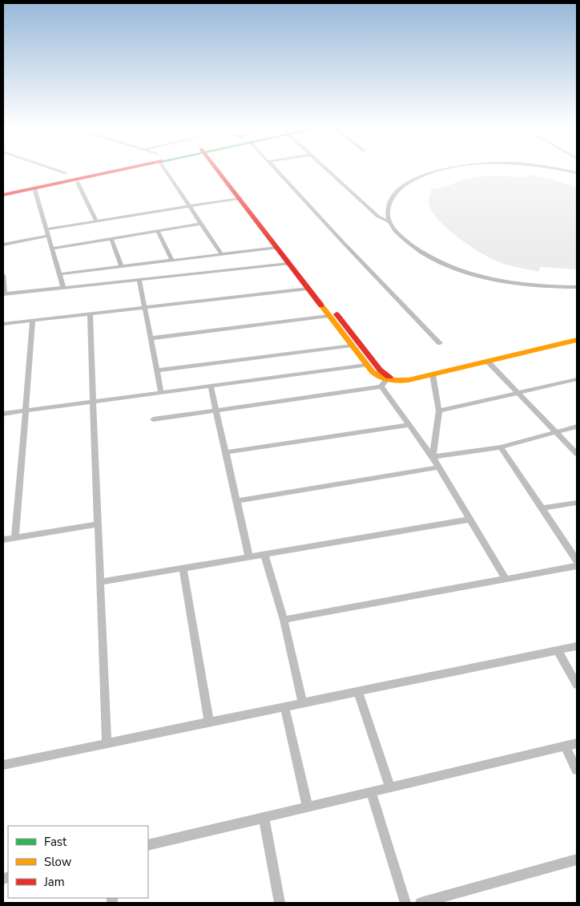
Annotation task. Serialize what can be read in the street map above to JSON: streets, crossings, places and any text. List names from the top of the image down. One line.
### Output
{"legend":["Fast","Slow","Jam"]}
